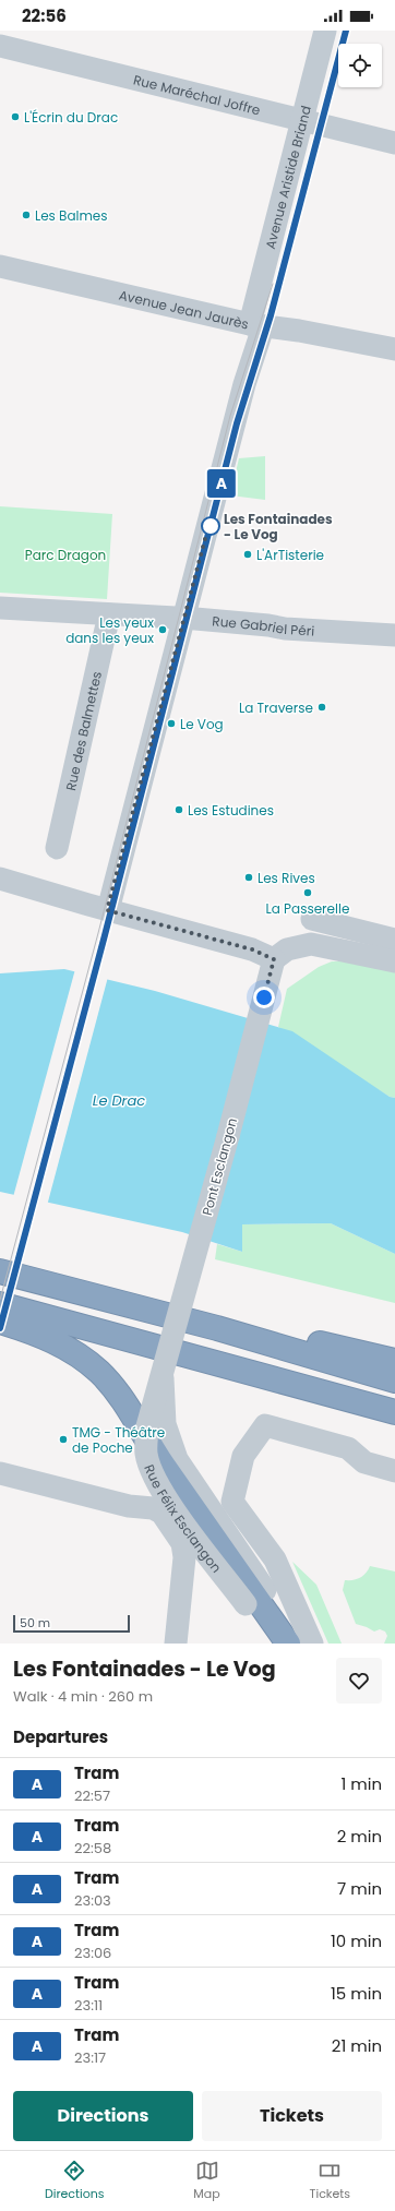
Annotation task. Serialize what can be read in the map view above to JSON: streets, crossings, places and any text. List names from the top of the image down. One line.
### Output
{"streets":{"street":["Rue Maréchal Joffre","Avenue Aristide Briand","Avenue Jean Jaurès","Rue Gabriel Péri","Rue des Balmettes","Pont Esclangon","Rue Félix Esclangon"]},"crossings":[["Rue Maréchal Joffre","Avenue Aristide Briand"],["Avenue Aristide Briand","Avenue Jean Jaurès"],["Avenue Aristide Briand","Rue Gabriel Péri"],["Rue Gabriel Péri","Rue des Balmettes"],["Pont Esclangon","Rue Félix Esclangon"]],"water":["Le Drac"],"parks":["Parc Dragon"],"places":["L'Écrin du Drac","Les Balmes","Les Fontainades - Le Vog","L'ArTisterie","Les yeux dans les yeux","La Traverse","Le Vog","Les Estudines","Les Rives","La Passerelle","TMG - Théâtre de Poche"],"lines":["tram line A"],"scale_bar":"50 m","page":{"status":"22:56","on_map":"A","scale":"50 m","heading":[["Les Fontainades - Le Vog","Walk · 4 min · 260 m"],"Departures"],"list":[{"mark":"A","name":"Tram","note":"22:57","value":"1 min"},{"mark":"A","name":"Tram","note":"22:58","value":"2 min"},{"mark":"A","name":"Tram","note":"23:03","value":"7 min"},{"mark":"A","name":"Tram","note":"23:06","value":"10 min"},{"mark":"A","name":"Tram","note":"23:11","value":"15 min"},{"mark":"A","name":"Tram","note":"23:17","value":"21 min"}],"buttons":["Directions","Tickets"],"tabs":["Directions","Map","Tickets"]}}
